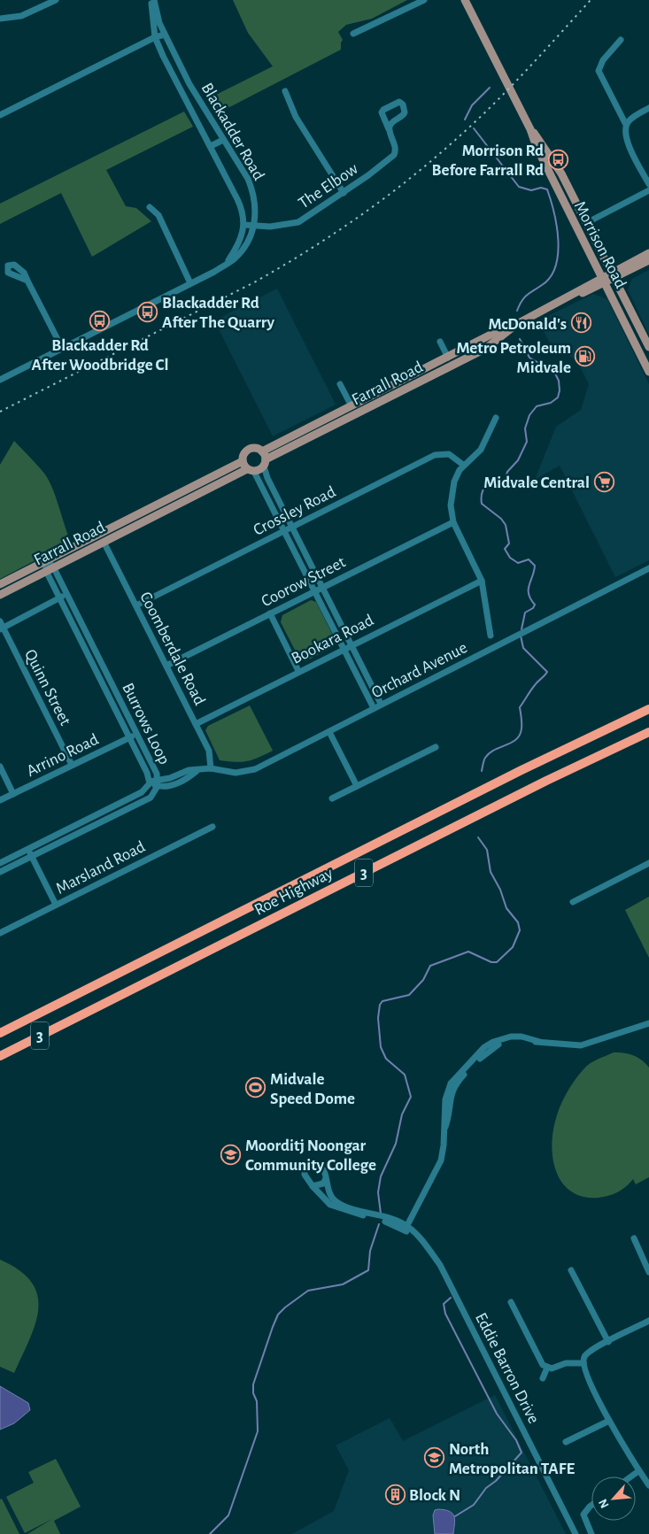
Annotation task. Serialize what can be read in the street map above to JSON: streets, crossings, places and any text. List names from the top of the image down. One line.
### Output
{"streets":{"highway":["3","Roe Highway"],"main road":["Morrison Road","Farrall Road"],"street":["Blackadder Road","The Elbow","Crossley Road","Coorow Street","Bookara Road","Coomberdale Road","Orchard Avenue","Quinn Street","Burrows Loop","Arrino Road","Marsland Road","Eddie Barron Drive"]},"crossings":[["Blackadder Road","The Elbow"],["Morrison Road","Farrall Road"],["Farrall Road","Coomberdale Road"],["Farrall Road","Burrows Loop"],["Crossley Road","Coomberdale Road"],["Coorow Street","Coomberdale Road"],["Bookara Road","Coomberdale Road"],["Coomberdale Road","Orchard Avenue"],["Orchard Avenue","Burrows Loop"],["Quinn Street","Arrino Road"],["Burrows Loop","Arrino Road"]],"places":{"bus stop":["Morrison Rd Before Farrall Rd","Blackadder Rd After The Quarry","Blackadder Rd After Woodbridge Cl"],"restaurant":["McDonald's"],"fuel station":["Metro Petroleum Midvale"],"supermarket":["Midvale Central"],"sports":["Midvale Speed Dome"],"school or university":["Moorditj Noongar Community College","North Metropolitan TAFE"],"building":["Block N"]},"north":"bottom left"}
